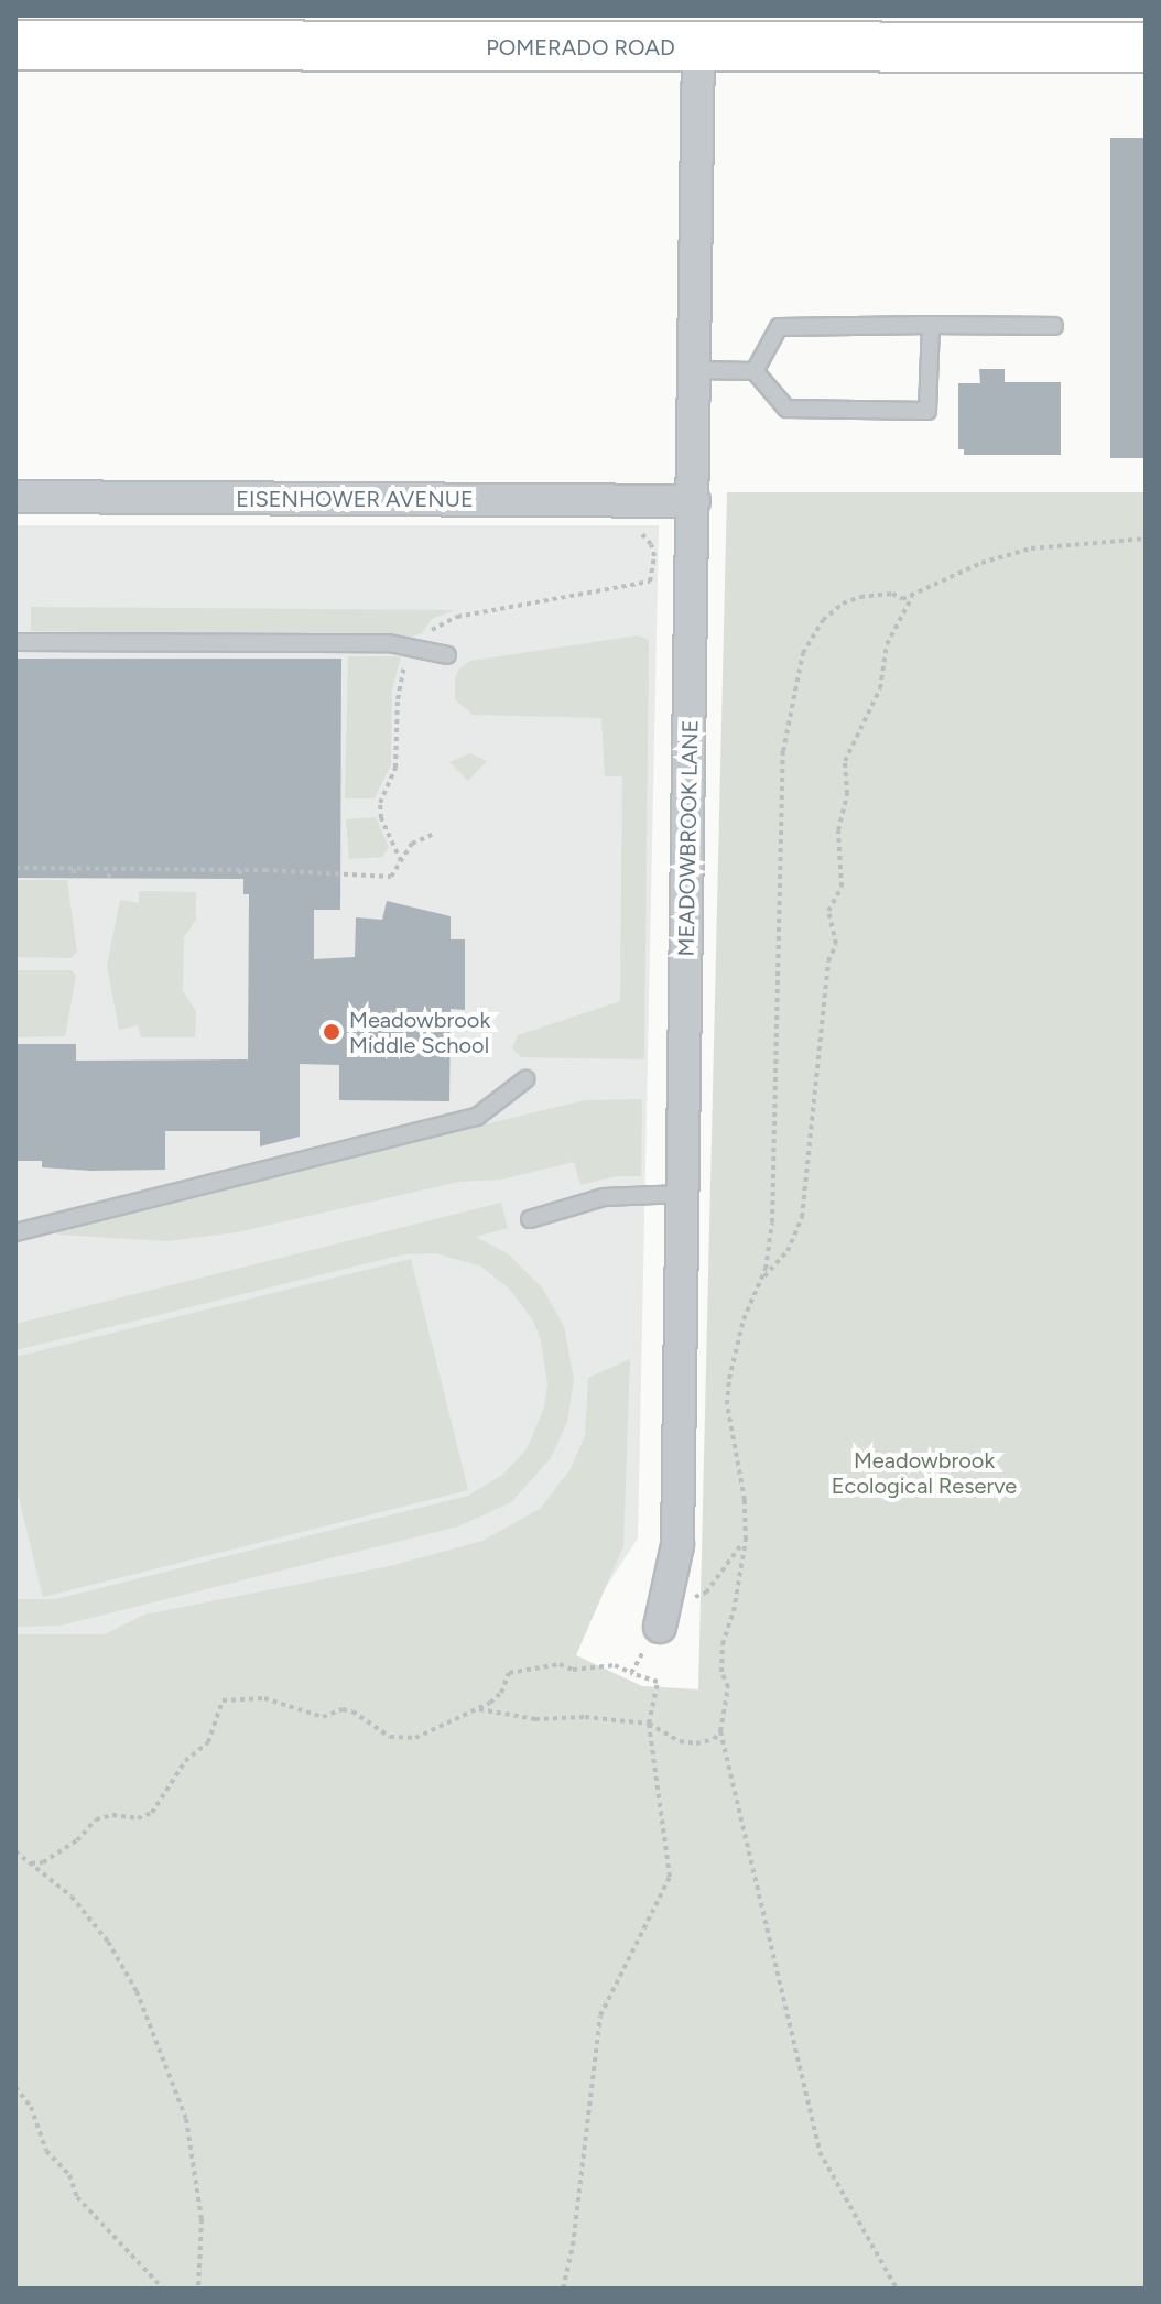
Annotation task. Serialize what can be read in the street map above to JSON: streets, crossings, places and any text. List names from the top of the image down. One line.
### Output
{"streets":{"main road":["POMERADO ROAD"],"street":["EISENHOWER AVENUE","MEADOWBROOK LANE"]},"crossings":[["POMERADO ROAD","MEADOWBROOK LANE"],["EISENHOWER AVENUE","MEADOWBROOK LANE"]],"parks":["Meadowbrook Ecological Reserve"],"places":["Meadowbrook Middle School"]}
